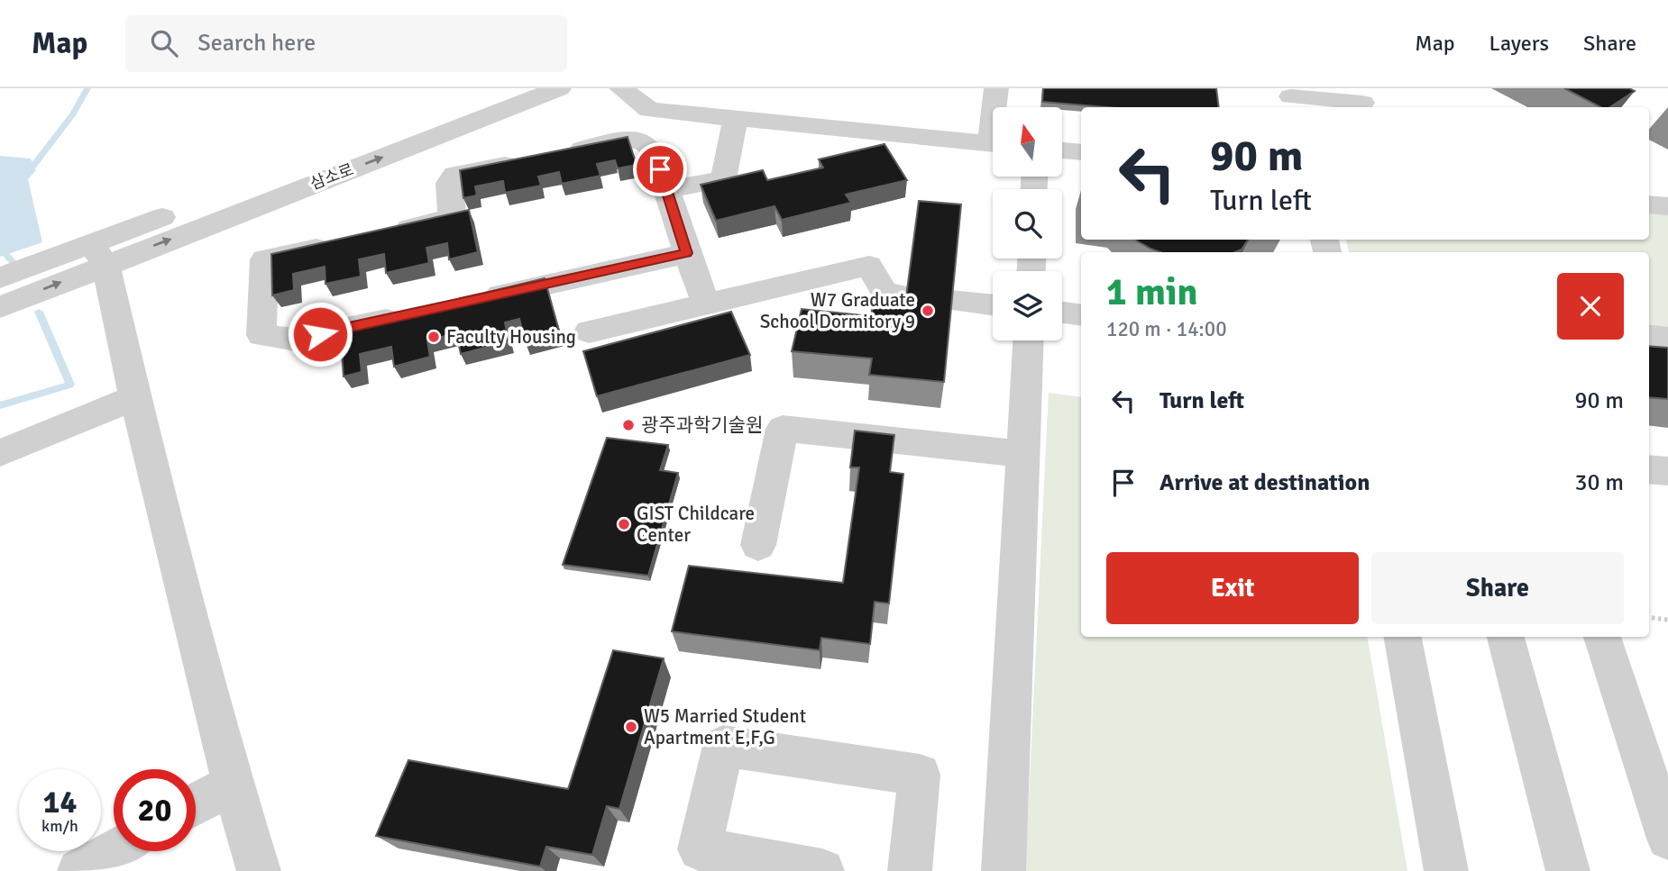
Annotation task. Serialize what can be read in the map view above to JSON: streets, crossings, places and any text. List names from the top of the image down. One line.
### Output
{"streets":{"street":["삼소로"]},"places":["W7 Graduate School Dormitory 9","Faculty Housing","광주과학기술원","GIST Childcare Center","W5 Married Student Apartment E,F,G"],"north":"top","page":{"header":"Map","search":"Search here","nav":["Map","Layers","Share"],"turn":["90 m","Turn left"],"heading":["1 min","120 m · 14:00"],"list":[{"name":"Turn left","value":"90 m"},{"name":"Arrive at destination","value":"30 m"}],"buttons":["Exit","Share"],"speed":"14 km/h","limit":"20"}}
